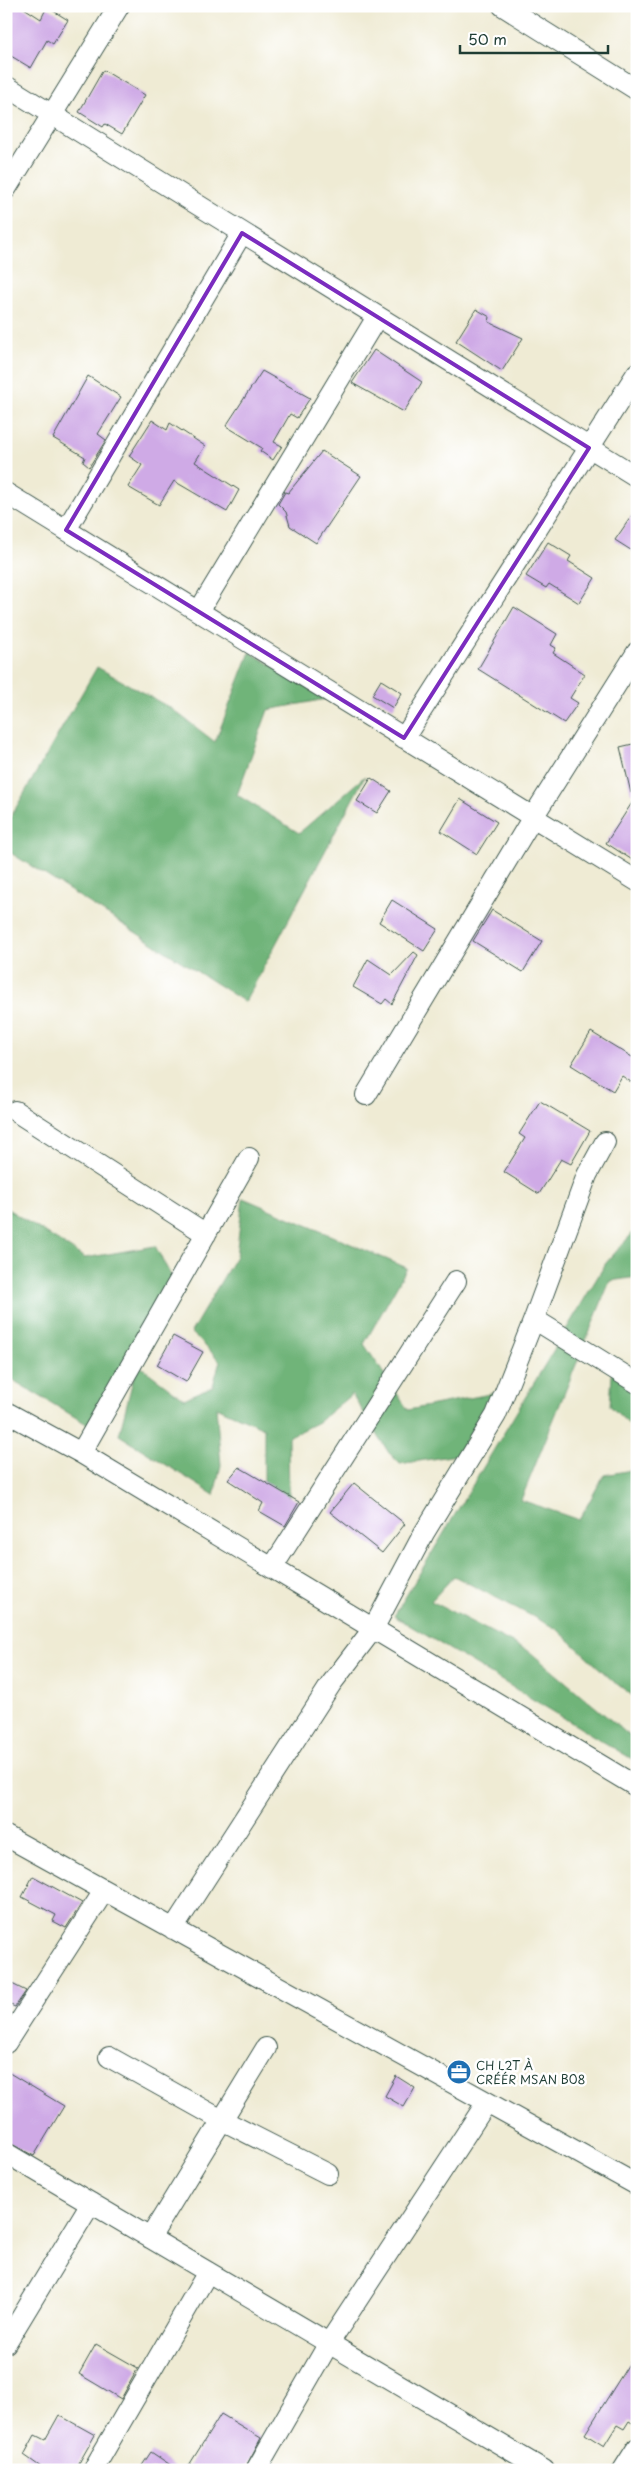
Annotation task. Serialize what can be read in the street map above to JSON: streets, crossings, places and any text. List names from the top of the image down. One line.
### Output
{"places":{"office":["CH L2T À CRÉÉR MSAN B08"]},"scale_bar":"50 m"}
